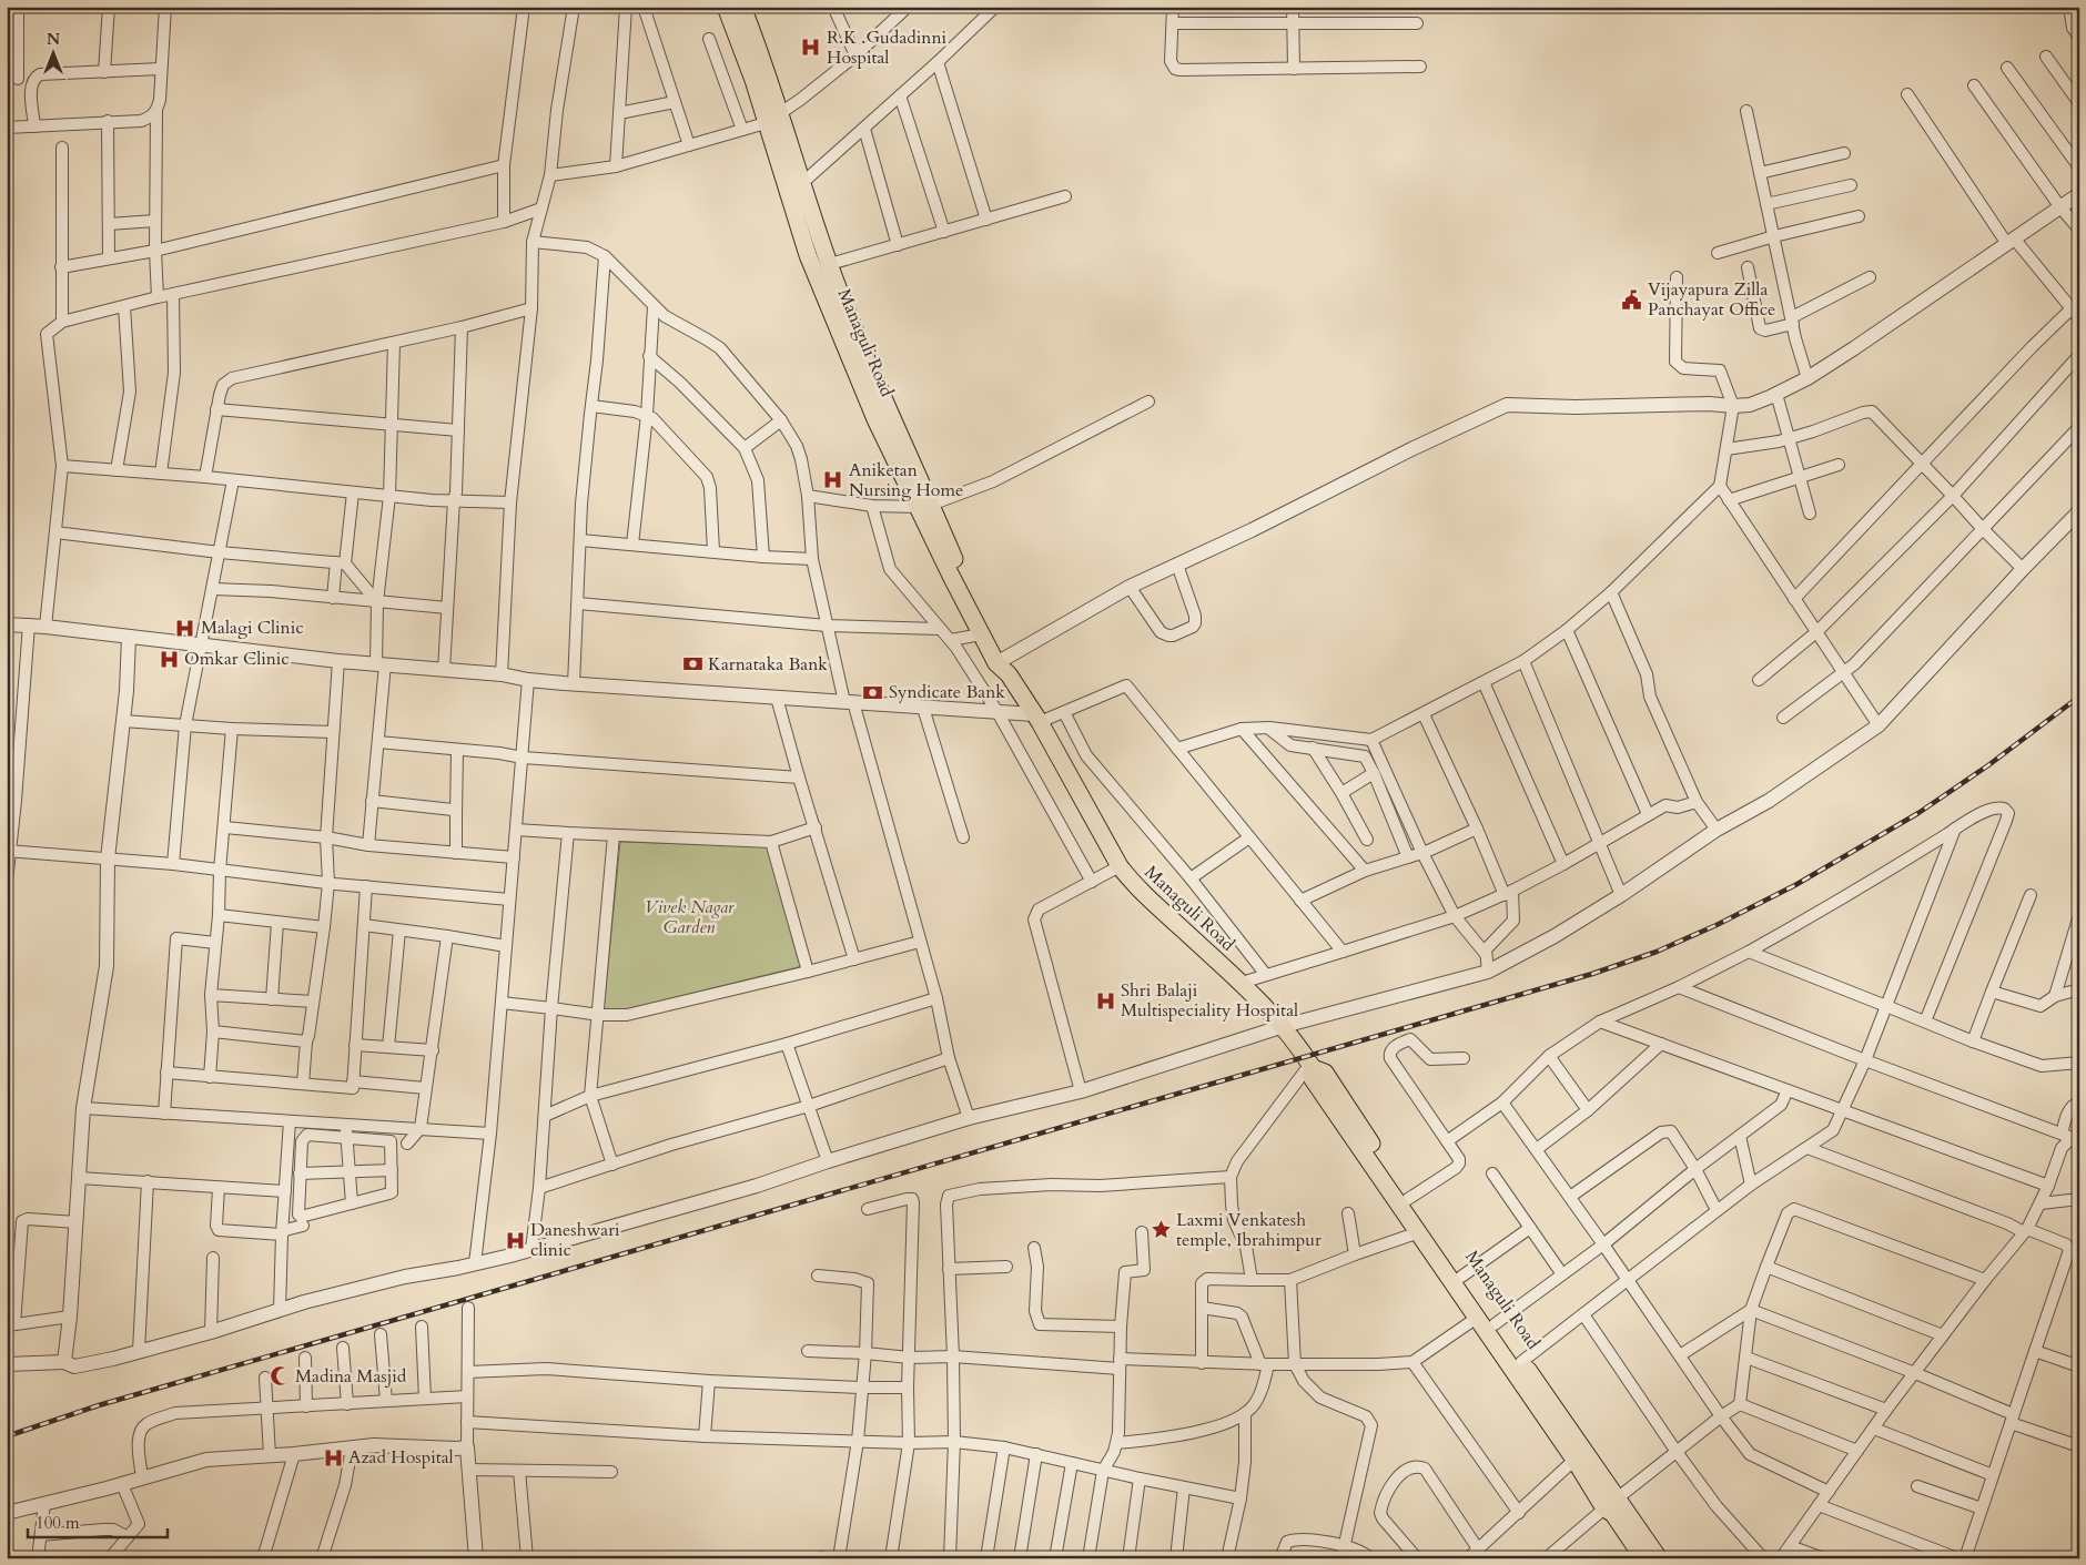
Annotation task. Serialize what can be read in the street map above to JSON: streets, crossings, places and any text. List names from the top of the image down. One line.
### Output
{"streets":{"main road":["Managuli Road"]},"parks":["Vivek Nagar Garden"],"places":{"hospital":["R.K .Gudadinni Hospital","Aniketan Nursing Home","Malagi Clinic","Omkar Clinic","Shri Balaji Multispeciality Hospital","Daneshwari clinic","Azad Hospital"],"public building":["Vijayapura Zilla Panchayat Office"],"bank":["Karnataka Bank","Syndicate Bank"],"place":["Laxmi Venkatesh temple, Ibrahimpur"],"mosque":["Madina Masjid"]},"scale_bar":"100 m","north":"top"}
